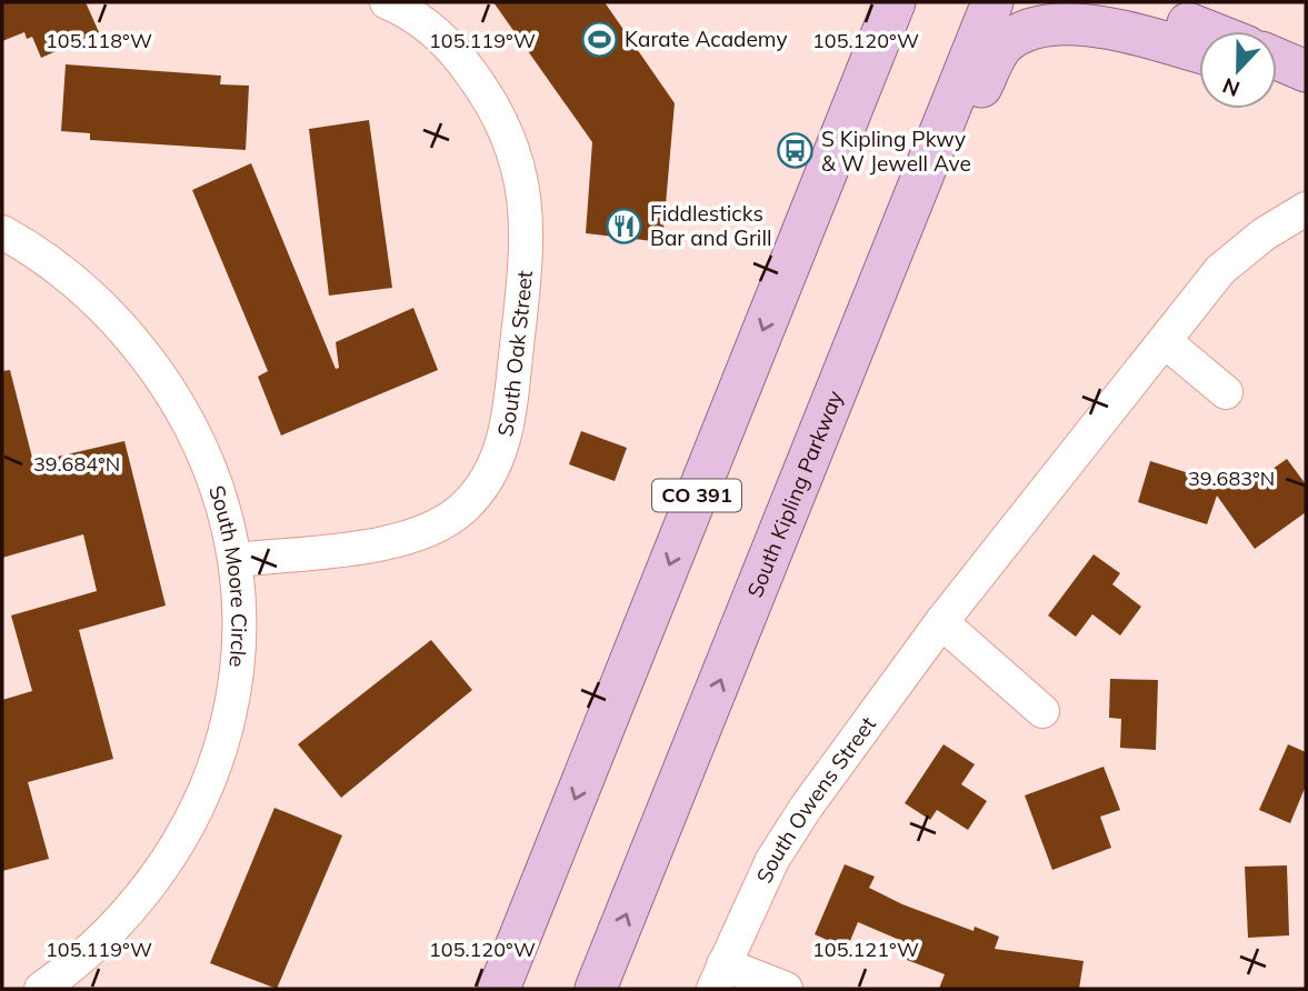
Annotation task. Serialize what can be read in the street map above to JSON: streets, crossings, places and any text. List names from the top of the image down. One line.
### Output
{"streets":{"main road":["CO 391","South Kipling Parkway"],"street":["South Oak Street","South Moore Circle","South Owens Street"]},"crossings":[["South Oak Street","South Moore Circle"]],"places":{"sports":["Karate Academy"],"bus stop":["S Kipling Pkwy & W Jewell Ave"],"restaurant":["Fiddlesticks Bar and Grill"]},"north":"bottom","coordinates":["105.119°W","105.120°W","105.118°W","39.684°N","39.683°N","105.121°W"]}
